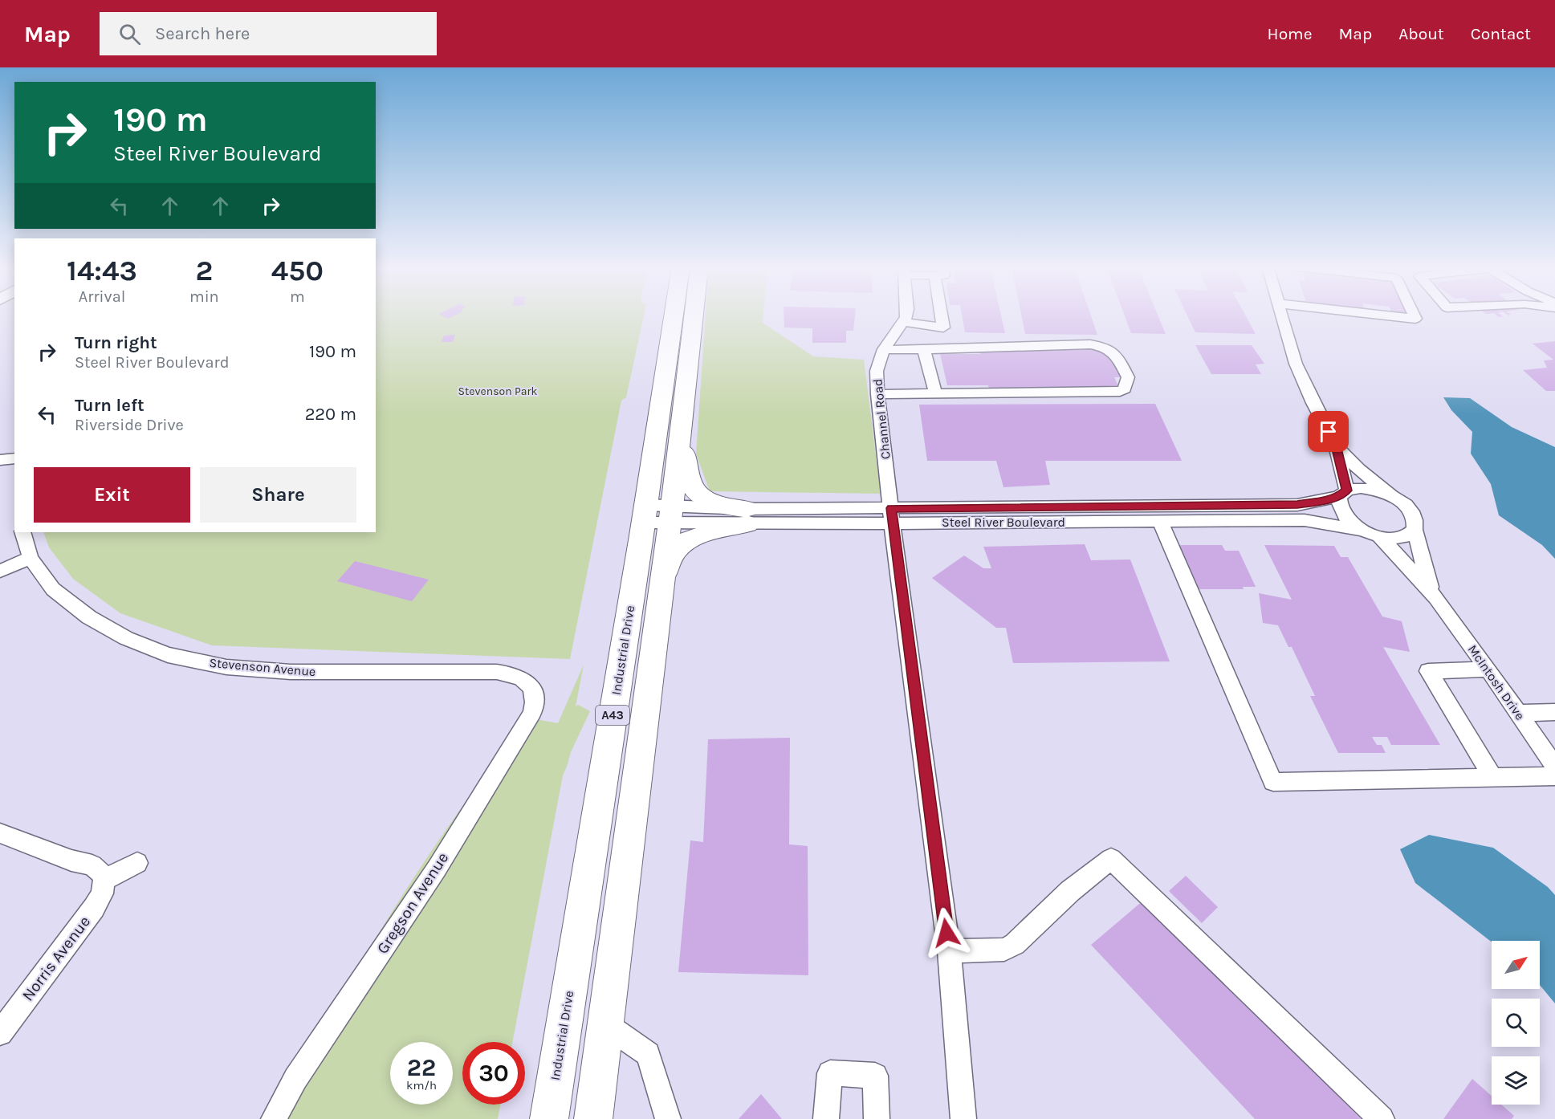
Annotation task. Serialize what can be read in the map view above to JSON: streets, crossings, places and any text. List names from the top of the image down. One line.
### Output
{"streets":{"highway":["Industrial Drive","A43"],"street":["Channel Road","Steel River Boulevard","Stevenson Avenue","McIntosh Drive","Gregson Avenue","Norris Avenue"]},"crossings":[["Channel Road","Steel River Boulevard"],["Steel River Boulevard","Industrial Drive"],["Steel River Boulevard","McIntosh Drive"],["Stevenson Avenue","Gregson Avenue"]],"parks":["Stevenson Park"],"north":"top right","page":{"header":"Map","search":"Search here","nav":["Home","Map","About","Contact"],"turn":["190 m","Steel River Boulevard"],"eta":["14:43","Arrival","2","min","450","m"],"list":[{"name":"Turn right","note":"Steel River Boulevard","value":"190 m"},{"name":"Turn left","note":"Riverside Drive","value":"220 m"}],"buttons":["Exit","Share"],"speed":"22 km/h","limit":"30"}}
